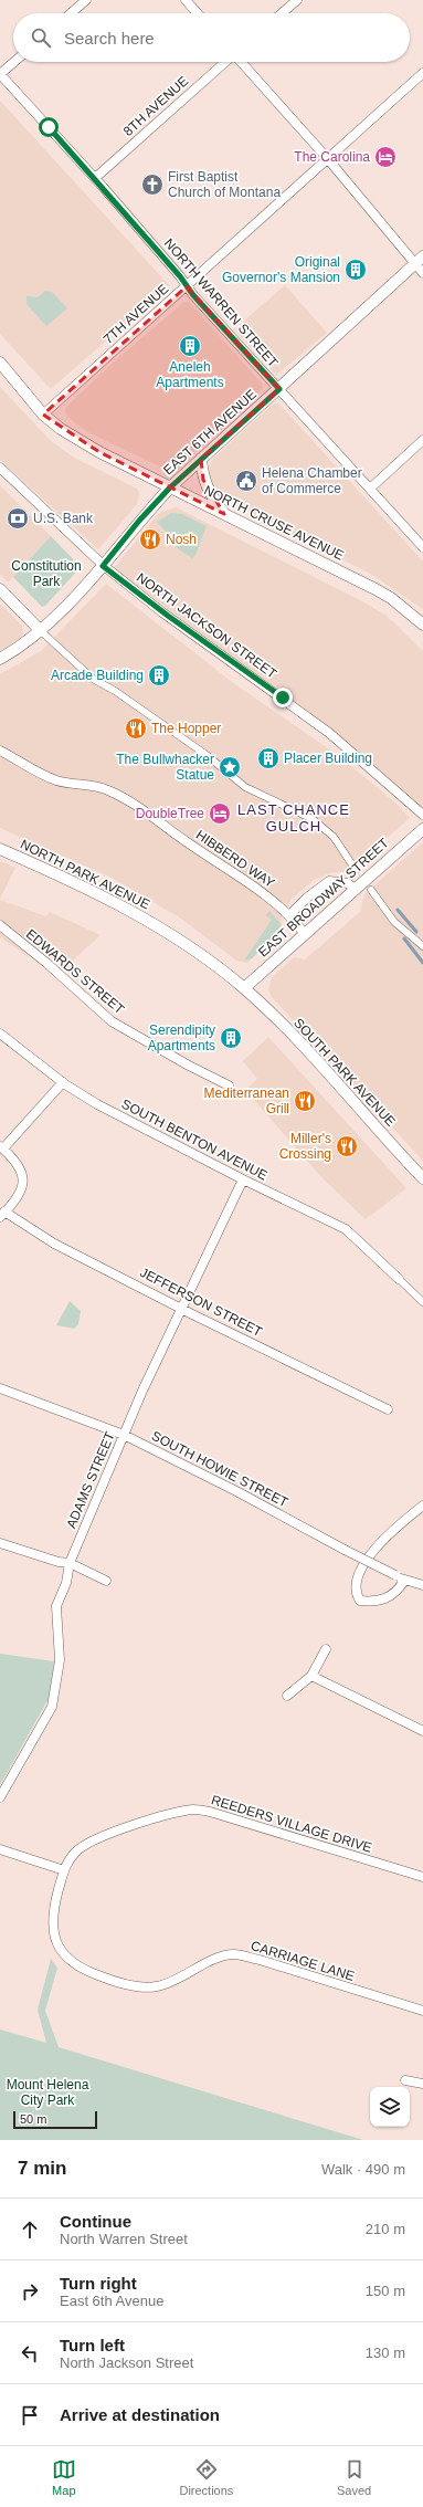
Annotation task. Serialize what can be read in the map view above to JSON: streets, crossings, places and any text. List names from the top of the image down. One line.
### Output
{"streets":{"street":["8TH AVENUE","NORTH WARREN STREET","7TH AVENUE","EAST 6TH AVENUE","NORTH CRUSE AVENUE","NORTH JACKSON STREET","HIBBERD WAY","NORTH PARK AVENUE","EAST BROADWAY STREET","EDWARDS STREET","SOUTH PARK AVENUE","SOUTH BENTON AVENUE","JEFFERSON STREET","SOUTH HOWIE STREET","ADAMS STREET","REEDERS VILLAGE DRIVE","CARRIAGE LANE"]},"crossings":[["8TH AVENUE","NORTH WARREN STREET"],["NORTH WARREN STREET","7TH AVENUE"],["NORTH WARREN STREET","EAST 6TH AVENUE"],["7TH AVENUE","NORTH CRUSE AVENUE"],["EAST 6TH AVENUE","NORTH CRUSE AVENUE"],["EAST 6TH AVENUE","NORTH JACKSON STREET"],["HIBBERD WAY","EAST BROADWAY STREET"],["NORTH PARK AVENUE","EAST BROADWAY STREET"],["NORTH PARK AVENUE","SOUTH PARK AVENUE"],["EAST BROADWAY STREET","SOUTH PARK AVENUE"],["SOUTH BENTON AVENUE","ADAMS STREET"],["JEFFERSON STREET","ADAMS STREET"],["SOUTH HOWIE STREET","ADAMS STREET"],["REEDERS VILLAGE DRIVE","CARRIAGE LANE"]],"districts":["LAST CHANCE GULCH"],"parks":["Constitution Park","Mount Helena City Park"],"places":{"hotel":["The Carolina","DoubleTree"],"church":["First Baptist Church of Montana"],"building":["Original Governor's Mansion","Aneleh Apartments","Arcade Building","Placer Building","Serendipity Apartments"],"public building":["Helena Chamber of Commerce"],"bank":["U.S. Bank"],"restaurant":["Nosh","The Hopper","Mediterranean Grill","Miller's Crossing"],"place":["The Bullwhacker Statue"]},"scale_bar":"50 m","page":{"search":"Search here","scale":"50 m","heading":["7 min","Walk · 490 m"],"list":[["Continue","North Warren Street","210 m"],["Turn right","East 6th Avenue","150 m"],["Turn left","North Jackson Street","130 m"],"Arrive at destination"],"nav":["Map","Directions","Saved"]}}
